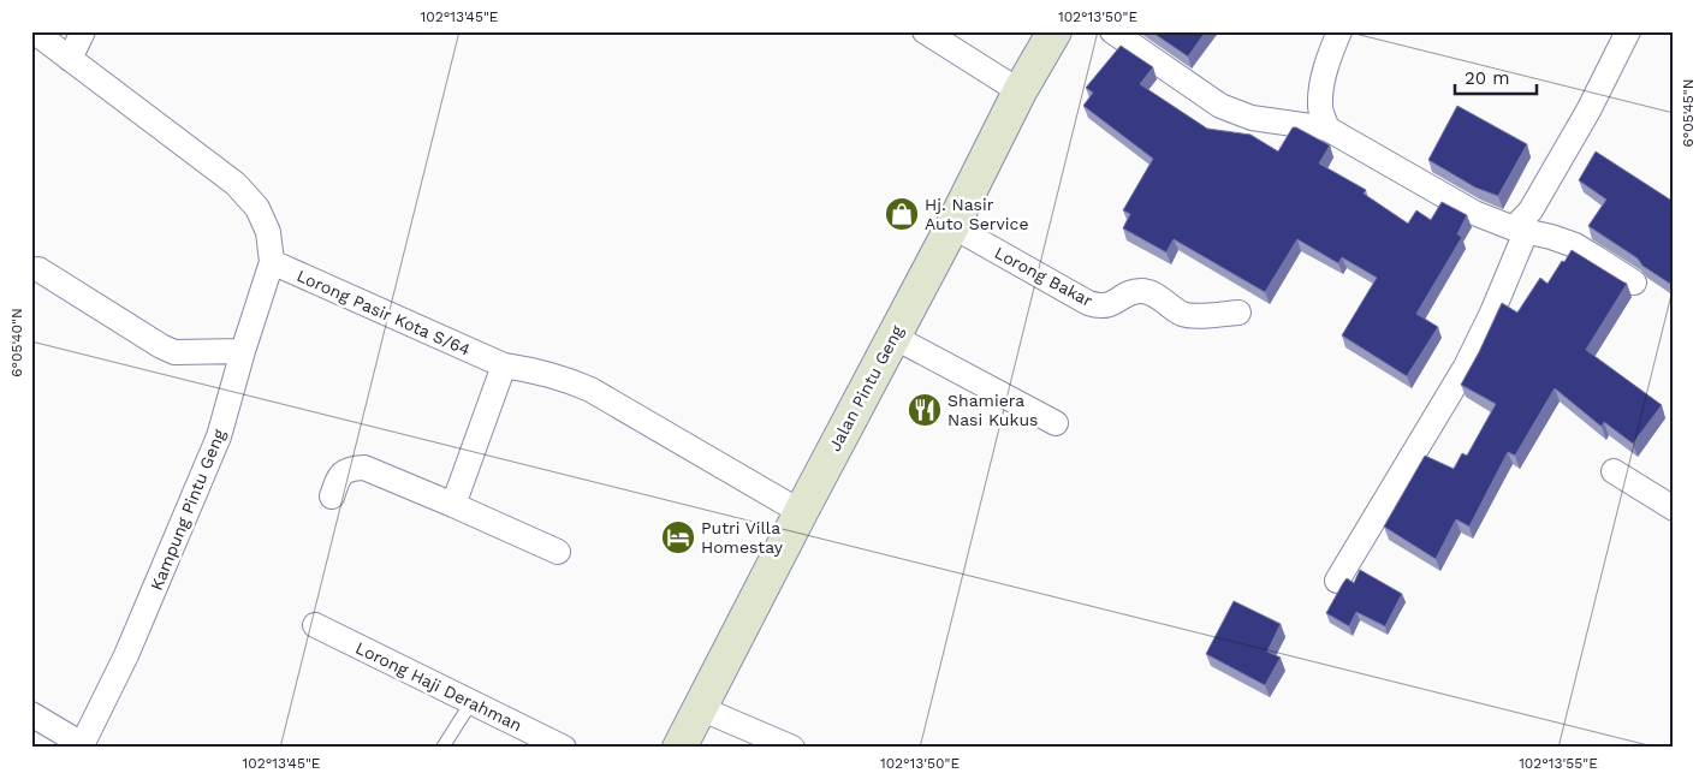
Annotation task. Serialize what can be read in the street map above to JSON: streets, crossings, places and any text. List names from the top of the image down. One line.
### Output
{"streets":{"main road":["Jalan Pintu Geng"],"street":["Lorong Bakar","Lorong Pasir Kota S/64","Kampung Pintu Geng","Lorong Haji Derahman"]},"crossings":[["Lorong Bakar","Jalan Pintu Geng"],["Lorong Pasir Kota S/64","Jalan Pintu Geng"],["Lorong Pasir Kota S/64","Kampung Pintu Geng"]],"places":{"shop":["Hj. Nasir Auto Service"],"restaurant":["Shamiera Nasi Kukus"],"hotel":["Putri Villa Homestay"]},"scale_bar":"20 m","coordinates":["102°13'45\"E","102°13'50\"E","6°05'45\"N","6°05'40\"N","102°13'55\"E"]}
